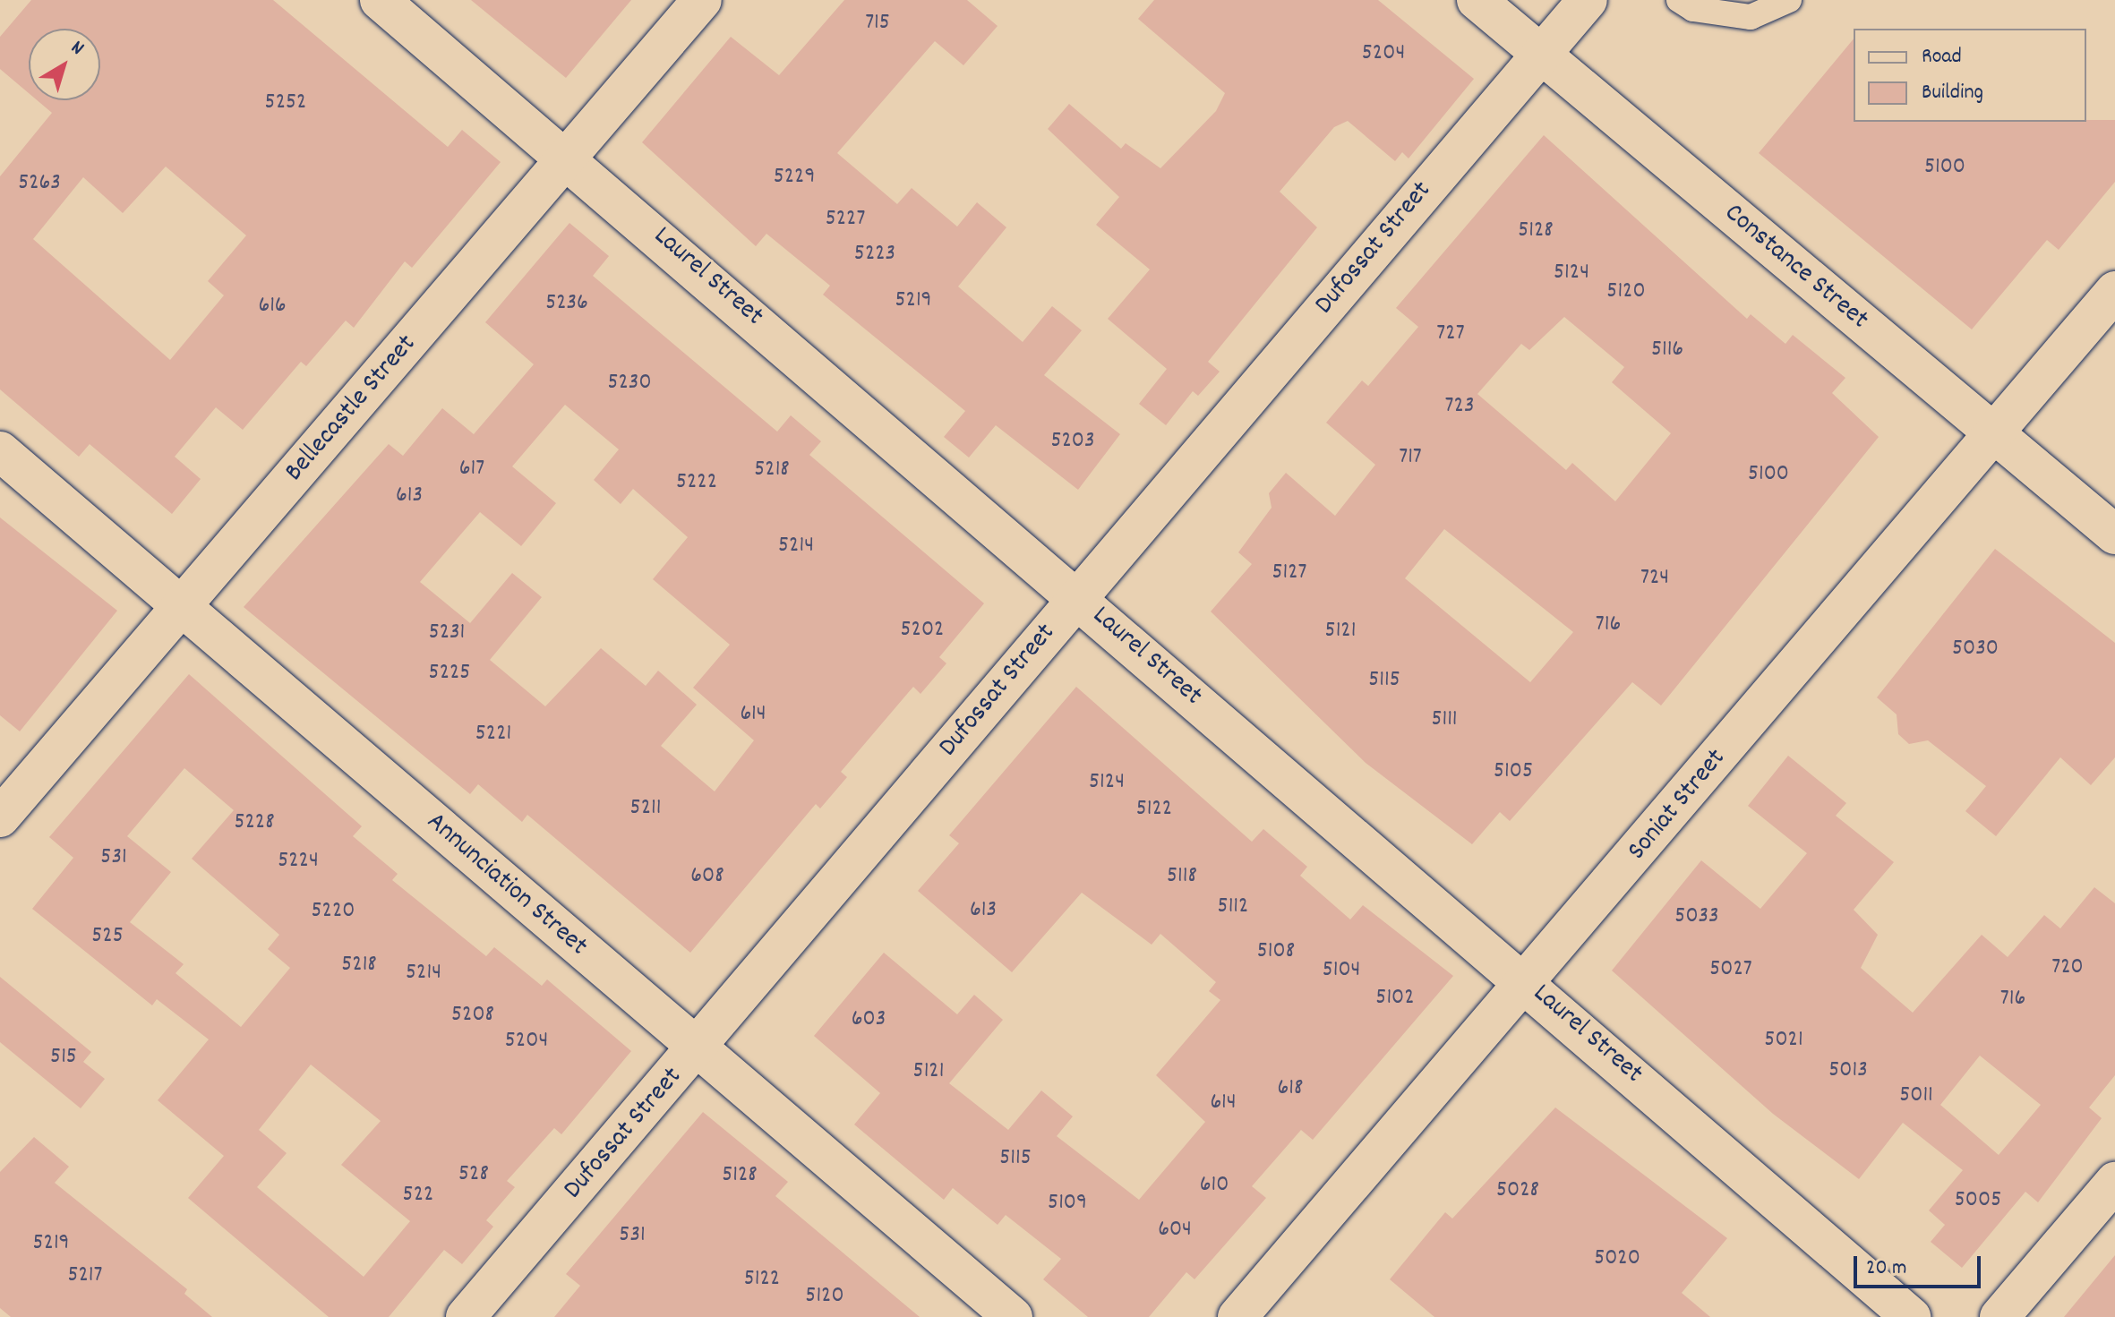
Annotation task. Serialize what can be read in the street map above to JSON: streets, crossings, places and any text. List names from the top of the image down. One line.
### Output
{"streets":{"street":["Dufossat Street","Constance Street","Laurel Street","Bellecastle Street","Soniat Street","Annunciation Street"]},"crossings":[["Dufossat Street","Constance Street"],["Dufossat Street","Laurel Street"],["Dufossat Street","Annunciation Street"],["Constance Street","Soniat Street"],["Laurel Street","Bellecastle Street"],["Laurel Street","Soniat Street"],["Bellecastle Street","Annunciation Street"]],"house_numbers":["715","5204","5252","5100","5229","5263","5227","5128","5223","5124","5120","5219","5236","616","727","5116","5230","723","5203","717","617","5218","5100","5222","613","5214","5127","724","716","5202","5121","5231","5030","5225","5115","614","5111","5221","5105","5124","5211","5122","5228","531","5224","608","5118","5112","613","5220","5033","525","5108","5218","720","5027","5104","5214","5102","716","5208","603","5021","5204","515","5013","5121","618","5011","614","5115","528","5128","610","5028","522","5005","5109","604","531","5219","5020","5217","5122","5120"],"legend":["Road","Building"],"scale_bar":"20 m","north":"top right"}
